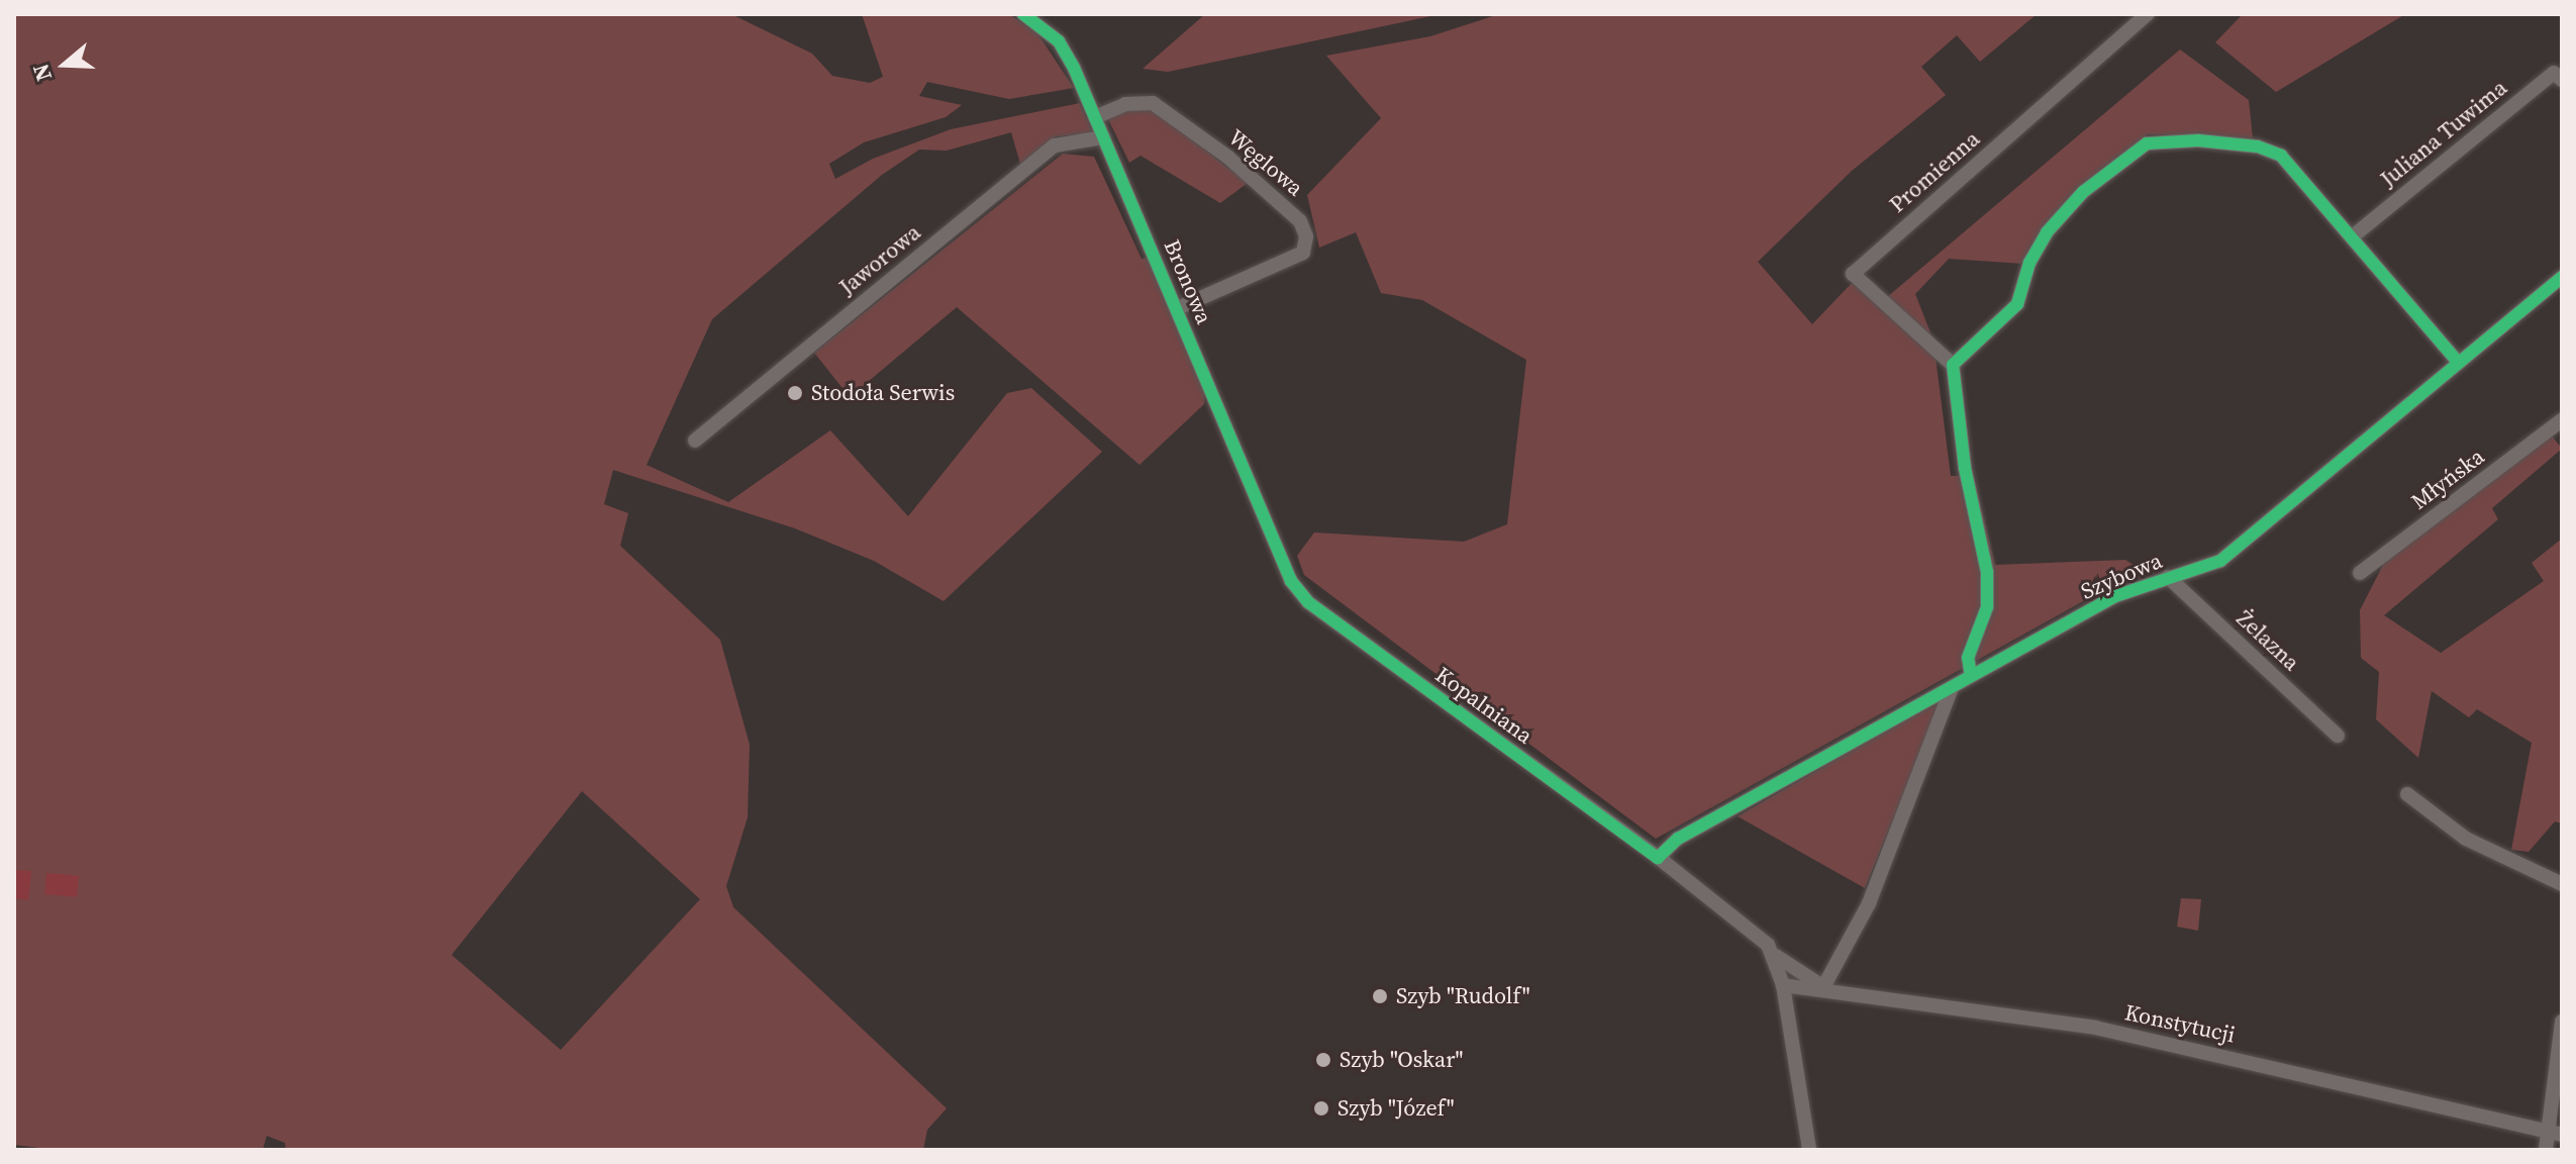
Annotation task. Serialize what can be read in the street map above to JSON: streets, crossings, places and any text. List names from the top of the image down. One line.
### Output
{"streets":{"street":["Juliana Tuwima","Węglowa","Promienna","Jaworowa","Bronowa","Młyńska","Szybowa","Żelazna","Kopalniana","Konstytucji"]},"crossings":[["Węglowa","Bronowa"],["Jaworowa","Bronowa"],["Bronowa","Kopalniana"],["Szybowa","Żelazna"],["Szybowa","Kopalniana"],["Kopalniana","Konstytucji"]],"places":["Stodoła Serwis","Szyb \"Rudolf\"","Szyb \"Oskar\"","Szyb \"Józef\""],"north":"left"}
